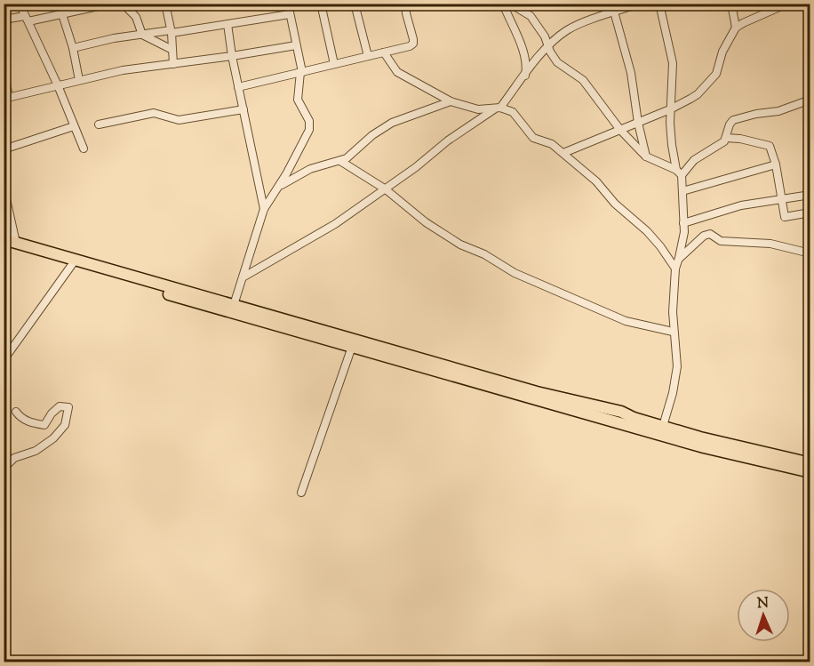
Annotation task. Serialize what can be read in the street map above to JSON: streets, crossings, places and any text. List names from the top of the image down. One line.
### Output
{"north":"top"}
